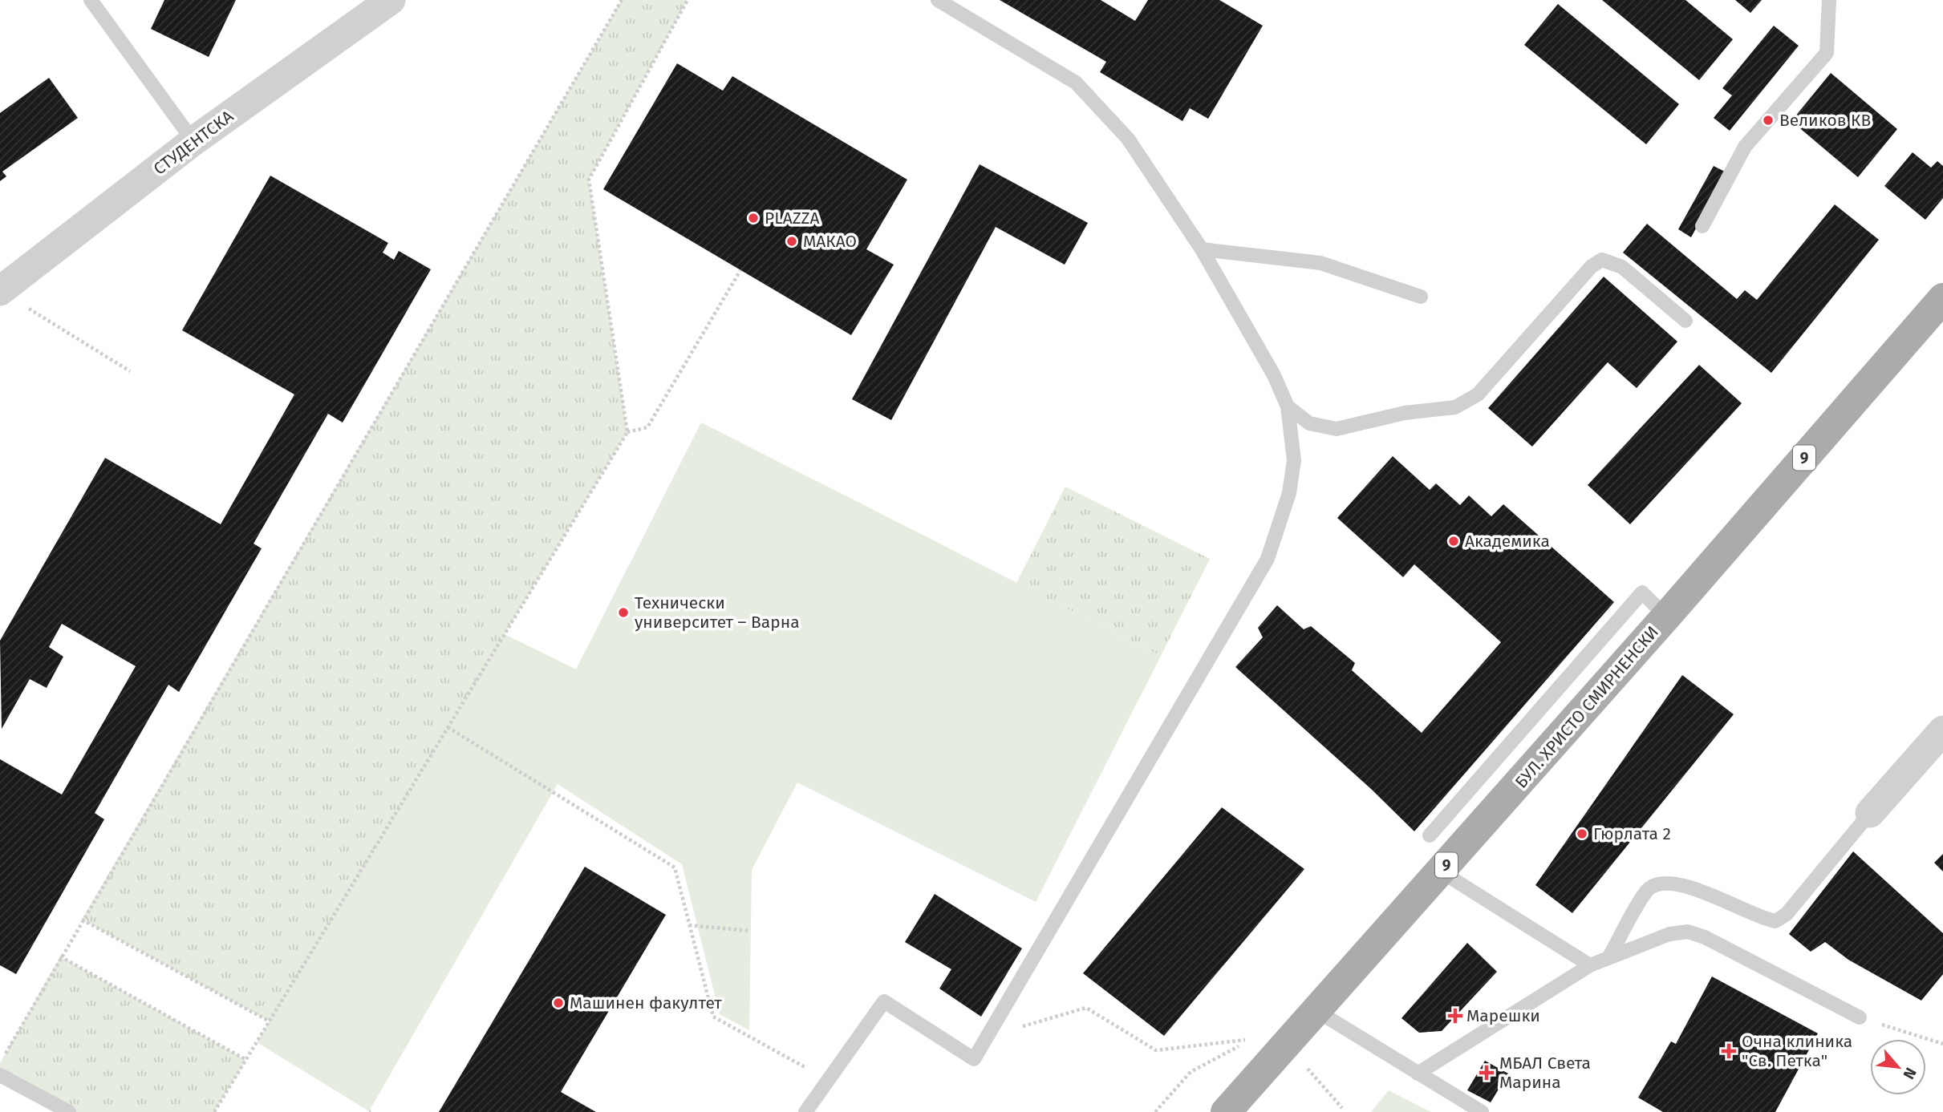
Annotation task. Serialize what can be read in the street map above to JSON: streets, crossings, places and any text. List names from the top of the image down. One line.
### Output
{"streets":{"main road":["9","БУЛ. ХРИСТО СМИРНЕНСКИ"],"street":["СТУДЕНТСКА"]},"places":{"other":["Великов КВ","PLAZZA","МАКАО","Академика","Технически университет – Варна","Гюрлата 2","Машинен факултет"],"health":["Марешки","Очна клиника \"Св. Петка\"","МБАЛ Света Марина"]},"north":"bottom right"}
